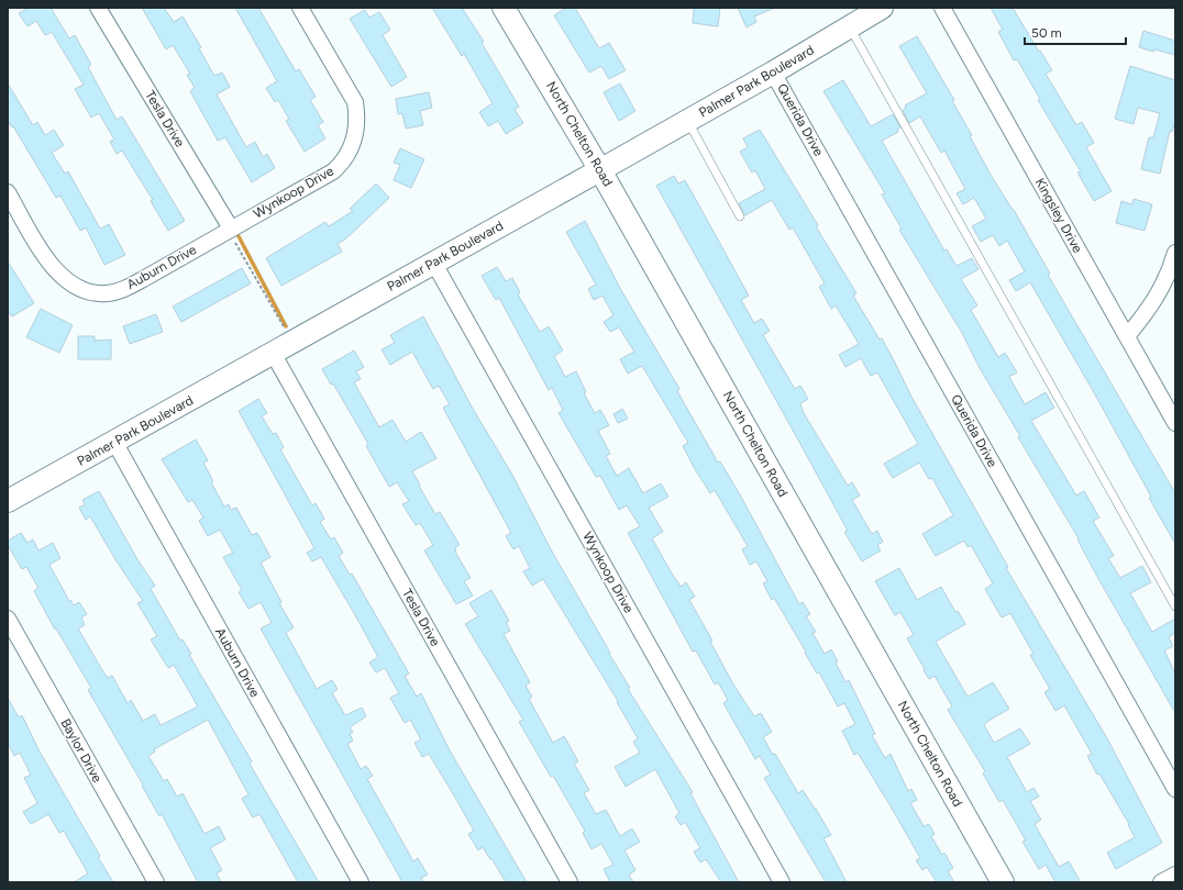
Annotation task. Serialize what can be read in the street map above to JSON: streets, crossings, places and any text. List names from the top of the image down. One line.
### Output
{"streets":{"main road":["Palmer Park Boulevard","North Chelton Road"],"street":["Tesla Drive","Querida Drive","Wynkoop Drive","Kingsley Drive","Auburn Drive","Baylor Drive"]},"crossings":[["Palmer Park Boulevard","Tesla Drive"],["Palmer Park Boulevard","Querida Drive"],["Palmer Park Boulevard","North Chelton Road"],["Palmer Park Boulevard","Wynkoop Drive"],["Palmer Park Boulevard","Auburn Drive"],["Tesla Drive","Wynkoop Drive"],["Tesla Drive","Auburn Drive"],["Wynkoop Drive","Auburn Drive"]],"scale_bar":"50 m"}
